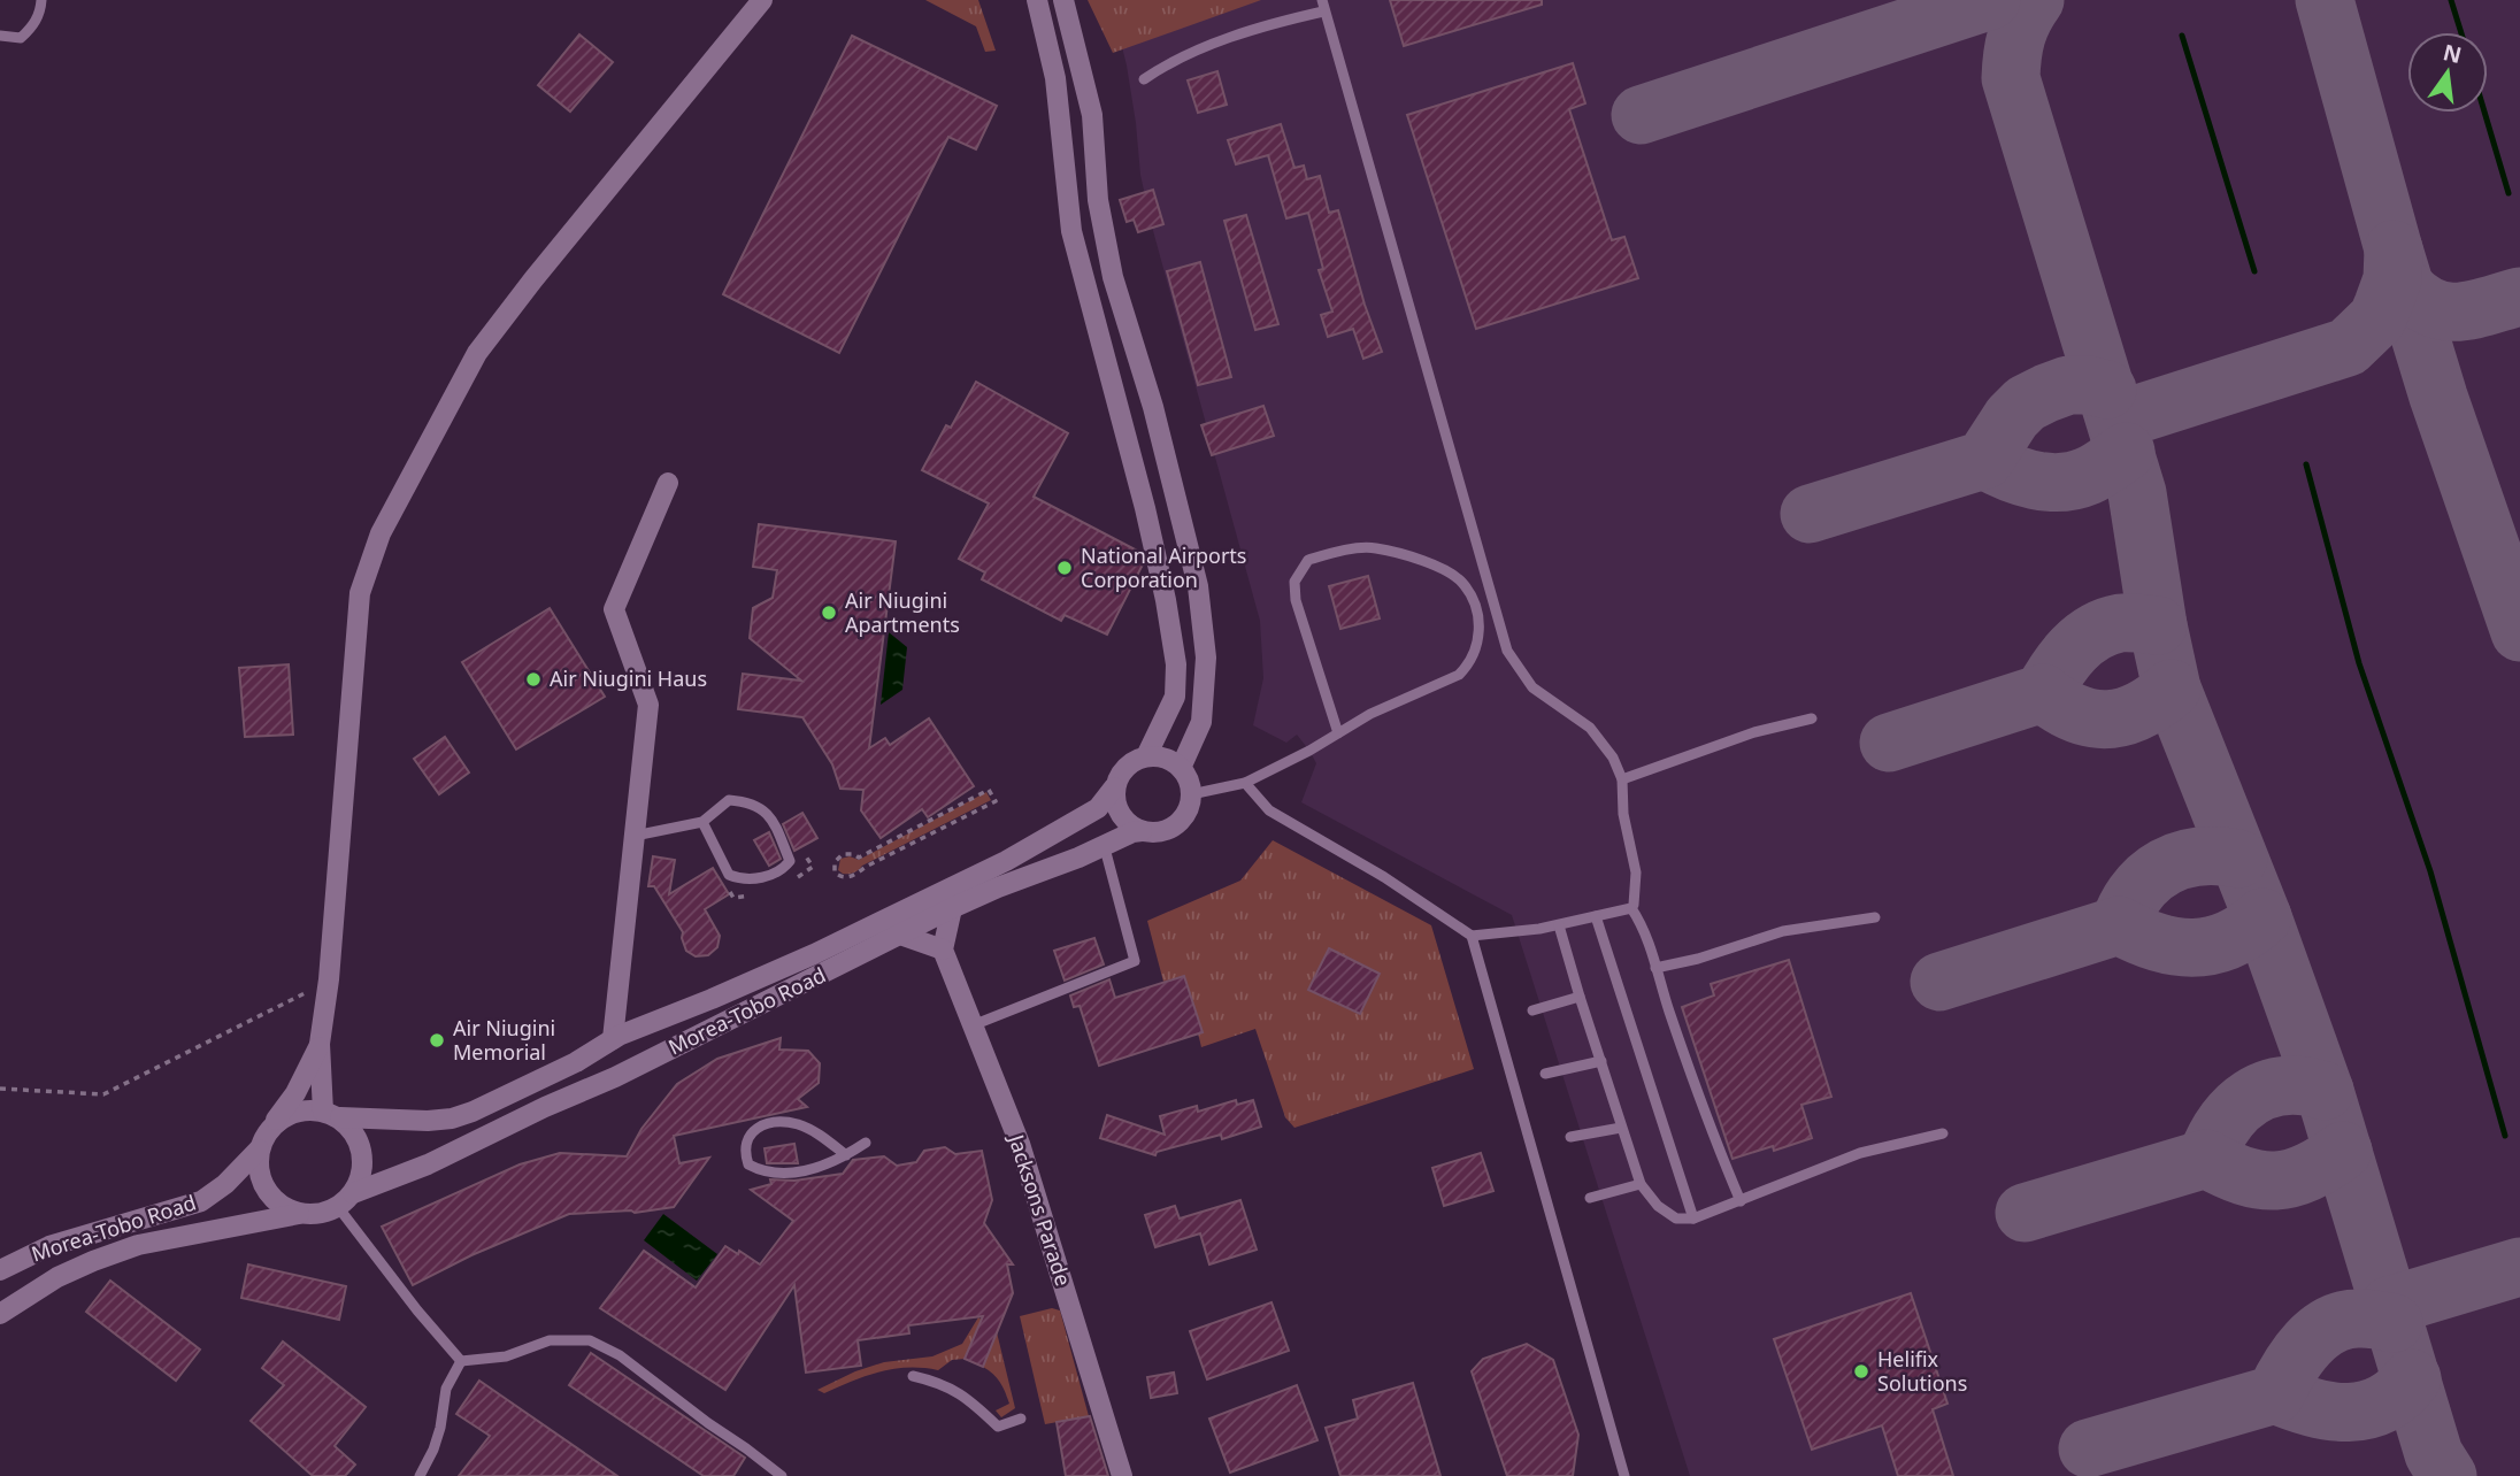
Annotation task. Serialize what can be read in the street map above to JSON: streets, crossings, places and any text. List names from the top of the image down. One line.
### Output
{"streets":{"main road":["Morea-Tobo Road","Jacksons Parade"]},"places":["National Airports Corporation","Air Niugini Apartments","Air Niugini Haus","Air Niugini Memorial","Helifix Solutions"],"north":"top"}
